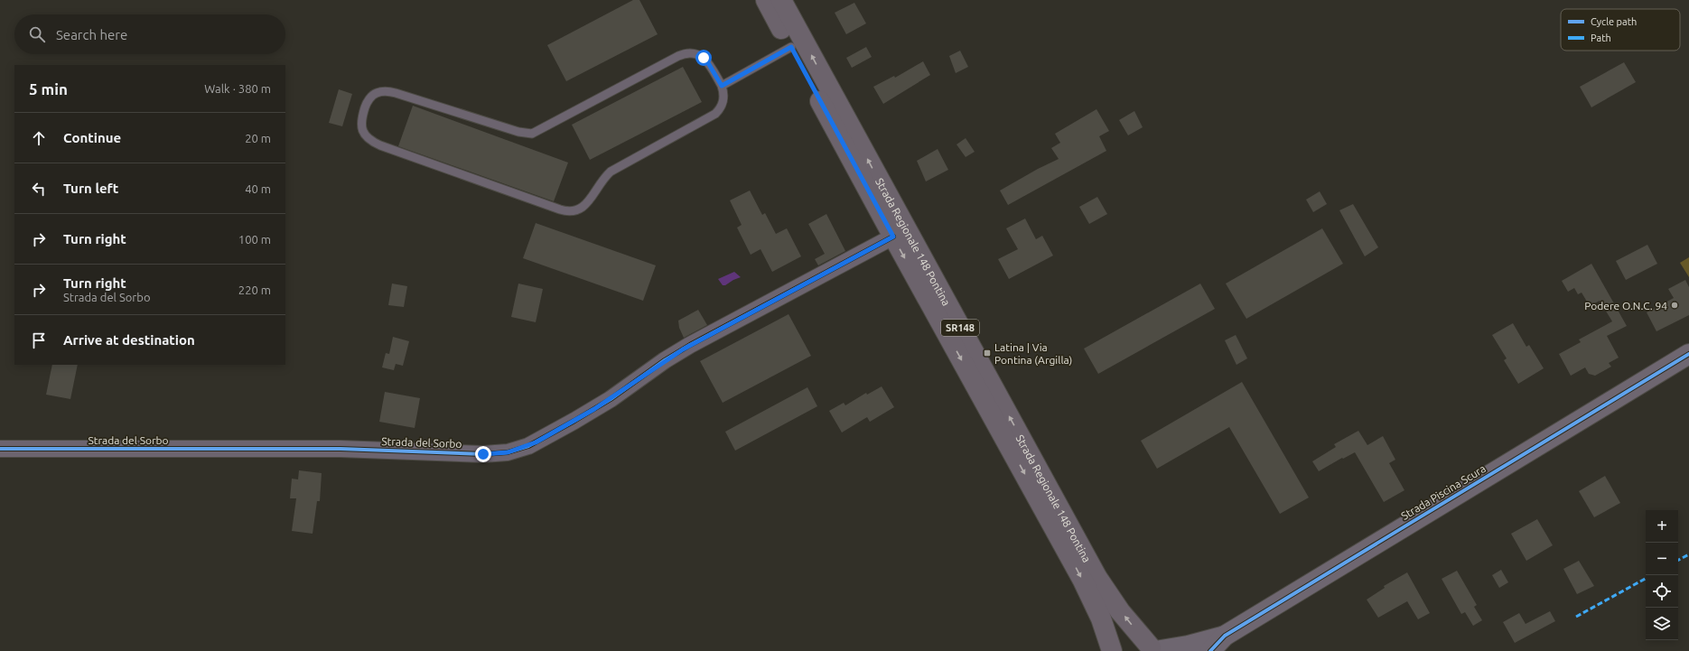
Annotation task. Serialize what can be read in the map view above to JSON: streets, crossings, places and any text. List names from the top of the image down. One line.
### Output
{"streets":{"main road":["Strada Regionale 148 Pontina","SR148"],"street":["Strada del Sorbo","Strada Piscina Scura"]},"crossings":[["Strada Regionale 148 Pontina","Strada del Sorbo"],["Strada Regionale 148 Pontina","Strada Piscina Scura"]],"places":{"other":["Podere O.N.C. 94"],"transit":["Latina | Via Pontina (Argilla)"]},"legend":["Cycle path","Path"],"page":{"search":"Search here","heading":["5 min","Walk · 380 m"],"list":[["Continue","20 m"],["Turn left","40 m"],["Turn right","100 m"],["Turn right","Strada del Sorbo","220 m"],"Arrive at destination"],"map_buttons":["+","−"]}}
